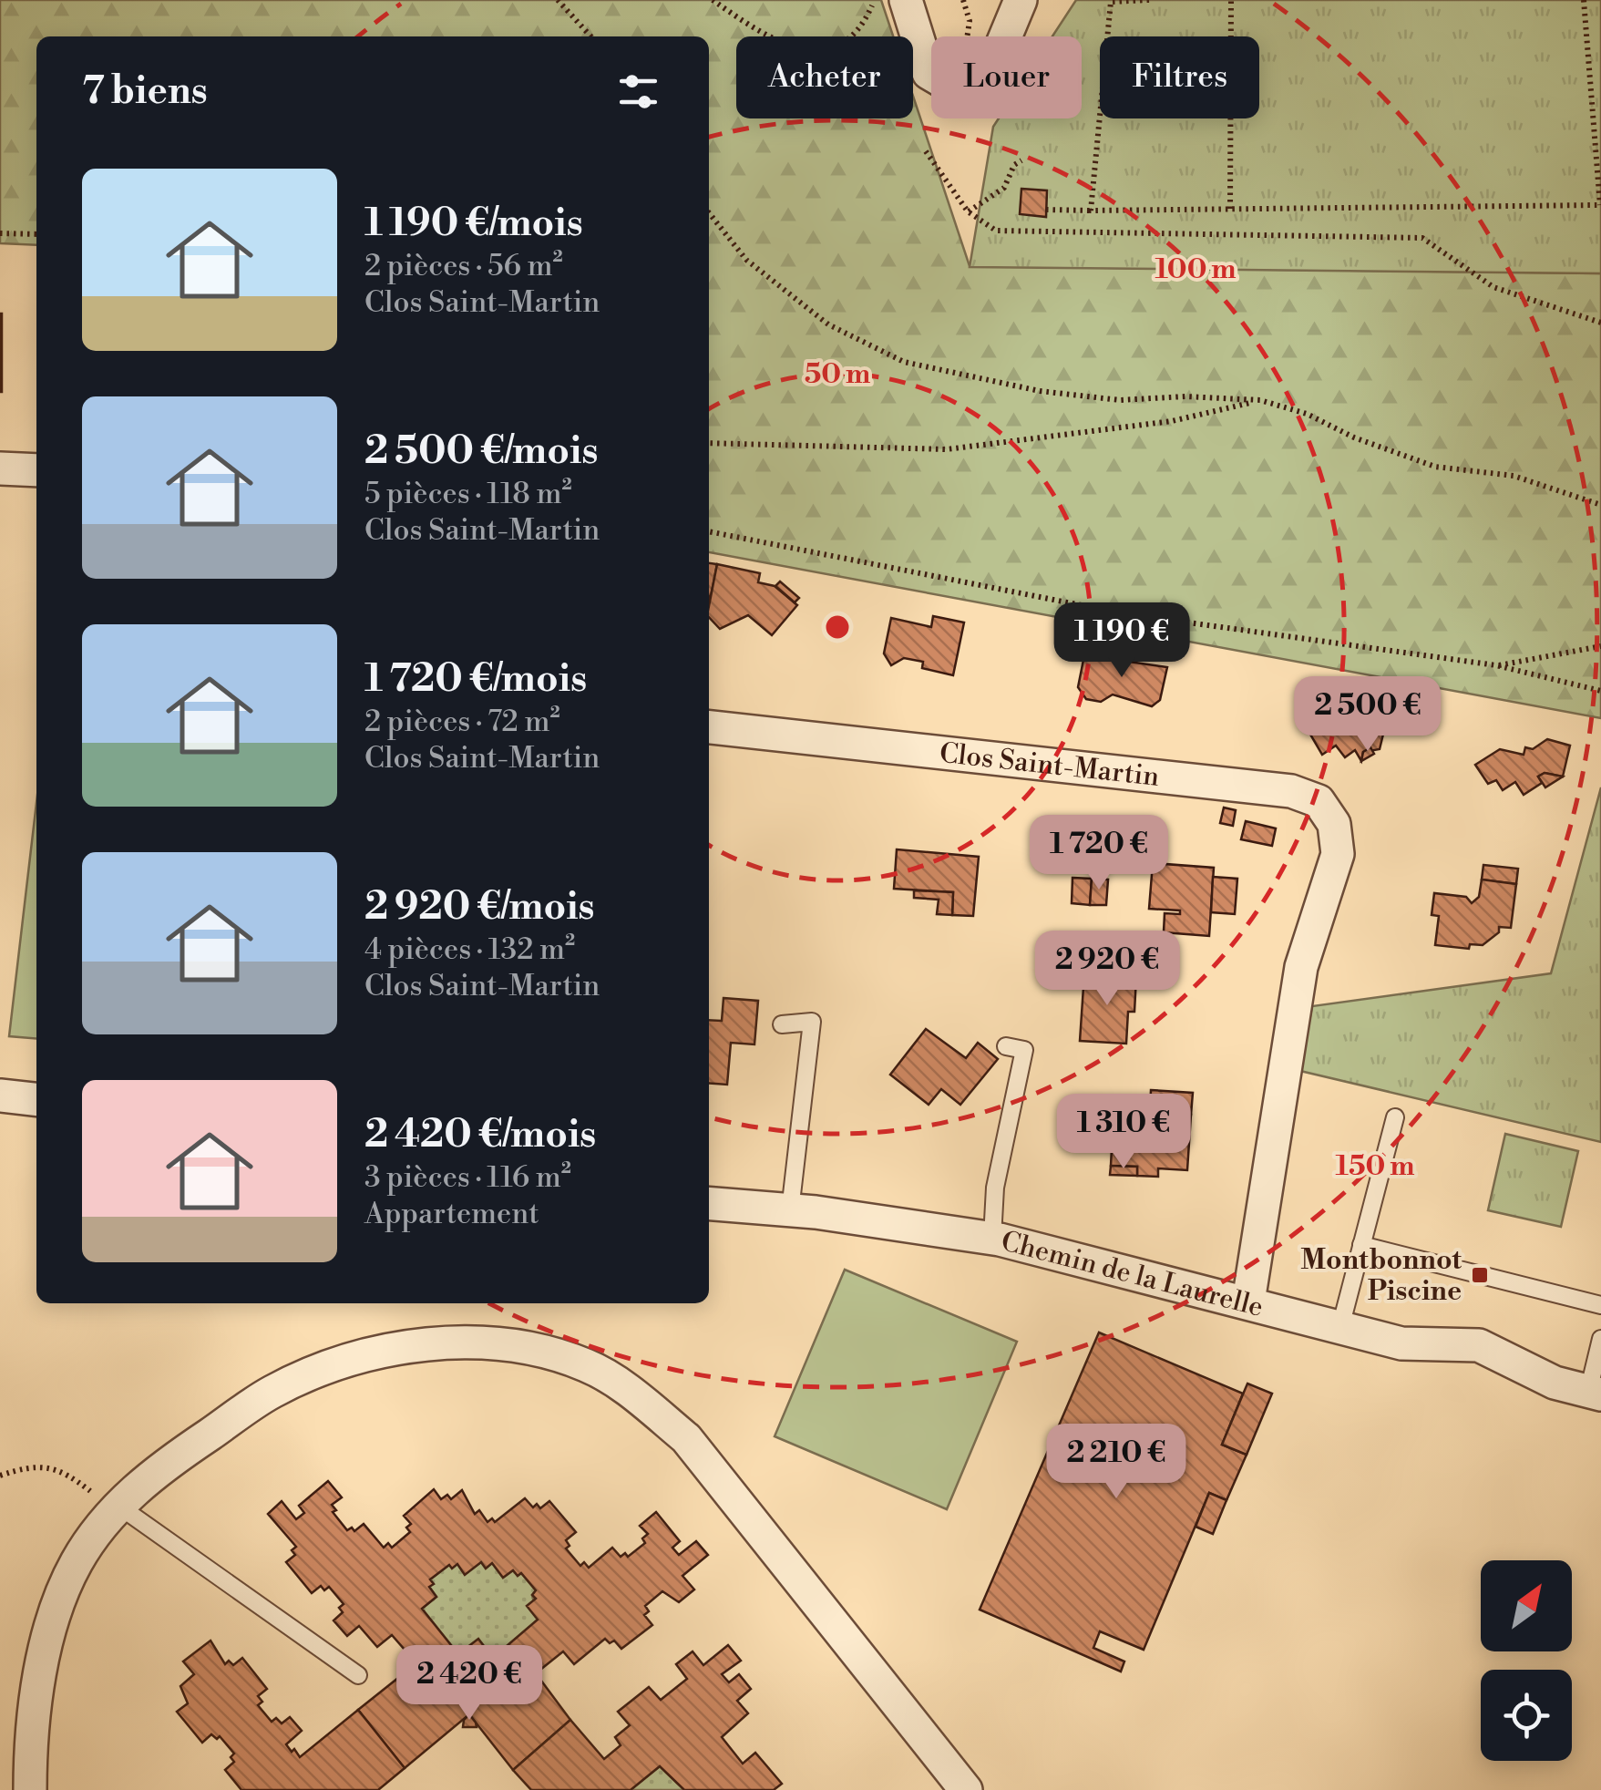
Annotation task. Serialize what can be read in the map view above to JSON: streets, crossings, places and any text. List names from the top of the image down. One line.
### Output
{"streets":{"street":["Clos Saint-Martin","Chemin de la Laurelle"]},"crossings":[["Clos Saint-Martin","Chemin de la Laurelle"]],"places":{"transit":["Montbonnot Piscine"]},"north":"top right","page":{"chip":["Acheter","Louer","Filtres"],"heading":"7 biens","list":[{"name":"1 190 €/mois","note":"2 pièces · 56 m² · Clos Saint-Martin"},{"name":"2 500 €/mois","note":"5 pièces · 118 m² · Clos Saint-Martin"},{"name":"1 720 €/mois","note":"2 pièces · 72 m² · Clos Saint-Martin"},{"name":"2 920 €/mois","note":"4 pièces · 132 m² · Clos Saint-Martin"},{"name":"2 420 €/mois","note":"3 pièces · 116 m² · Appartement"}],"price":["1 190 €","2 500 €","1 720 €","2 920 €","1 310 €","2 210 €","2 420 €"]},"rings":["100 m","50 m","150 m"]}
